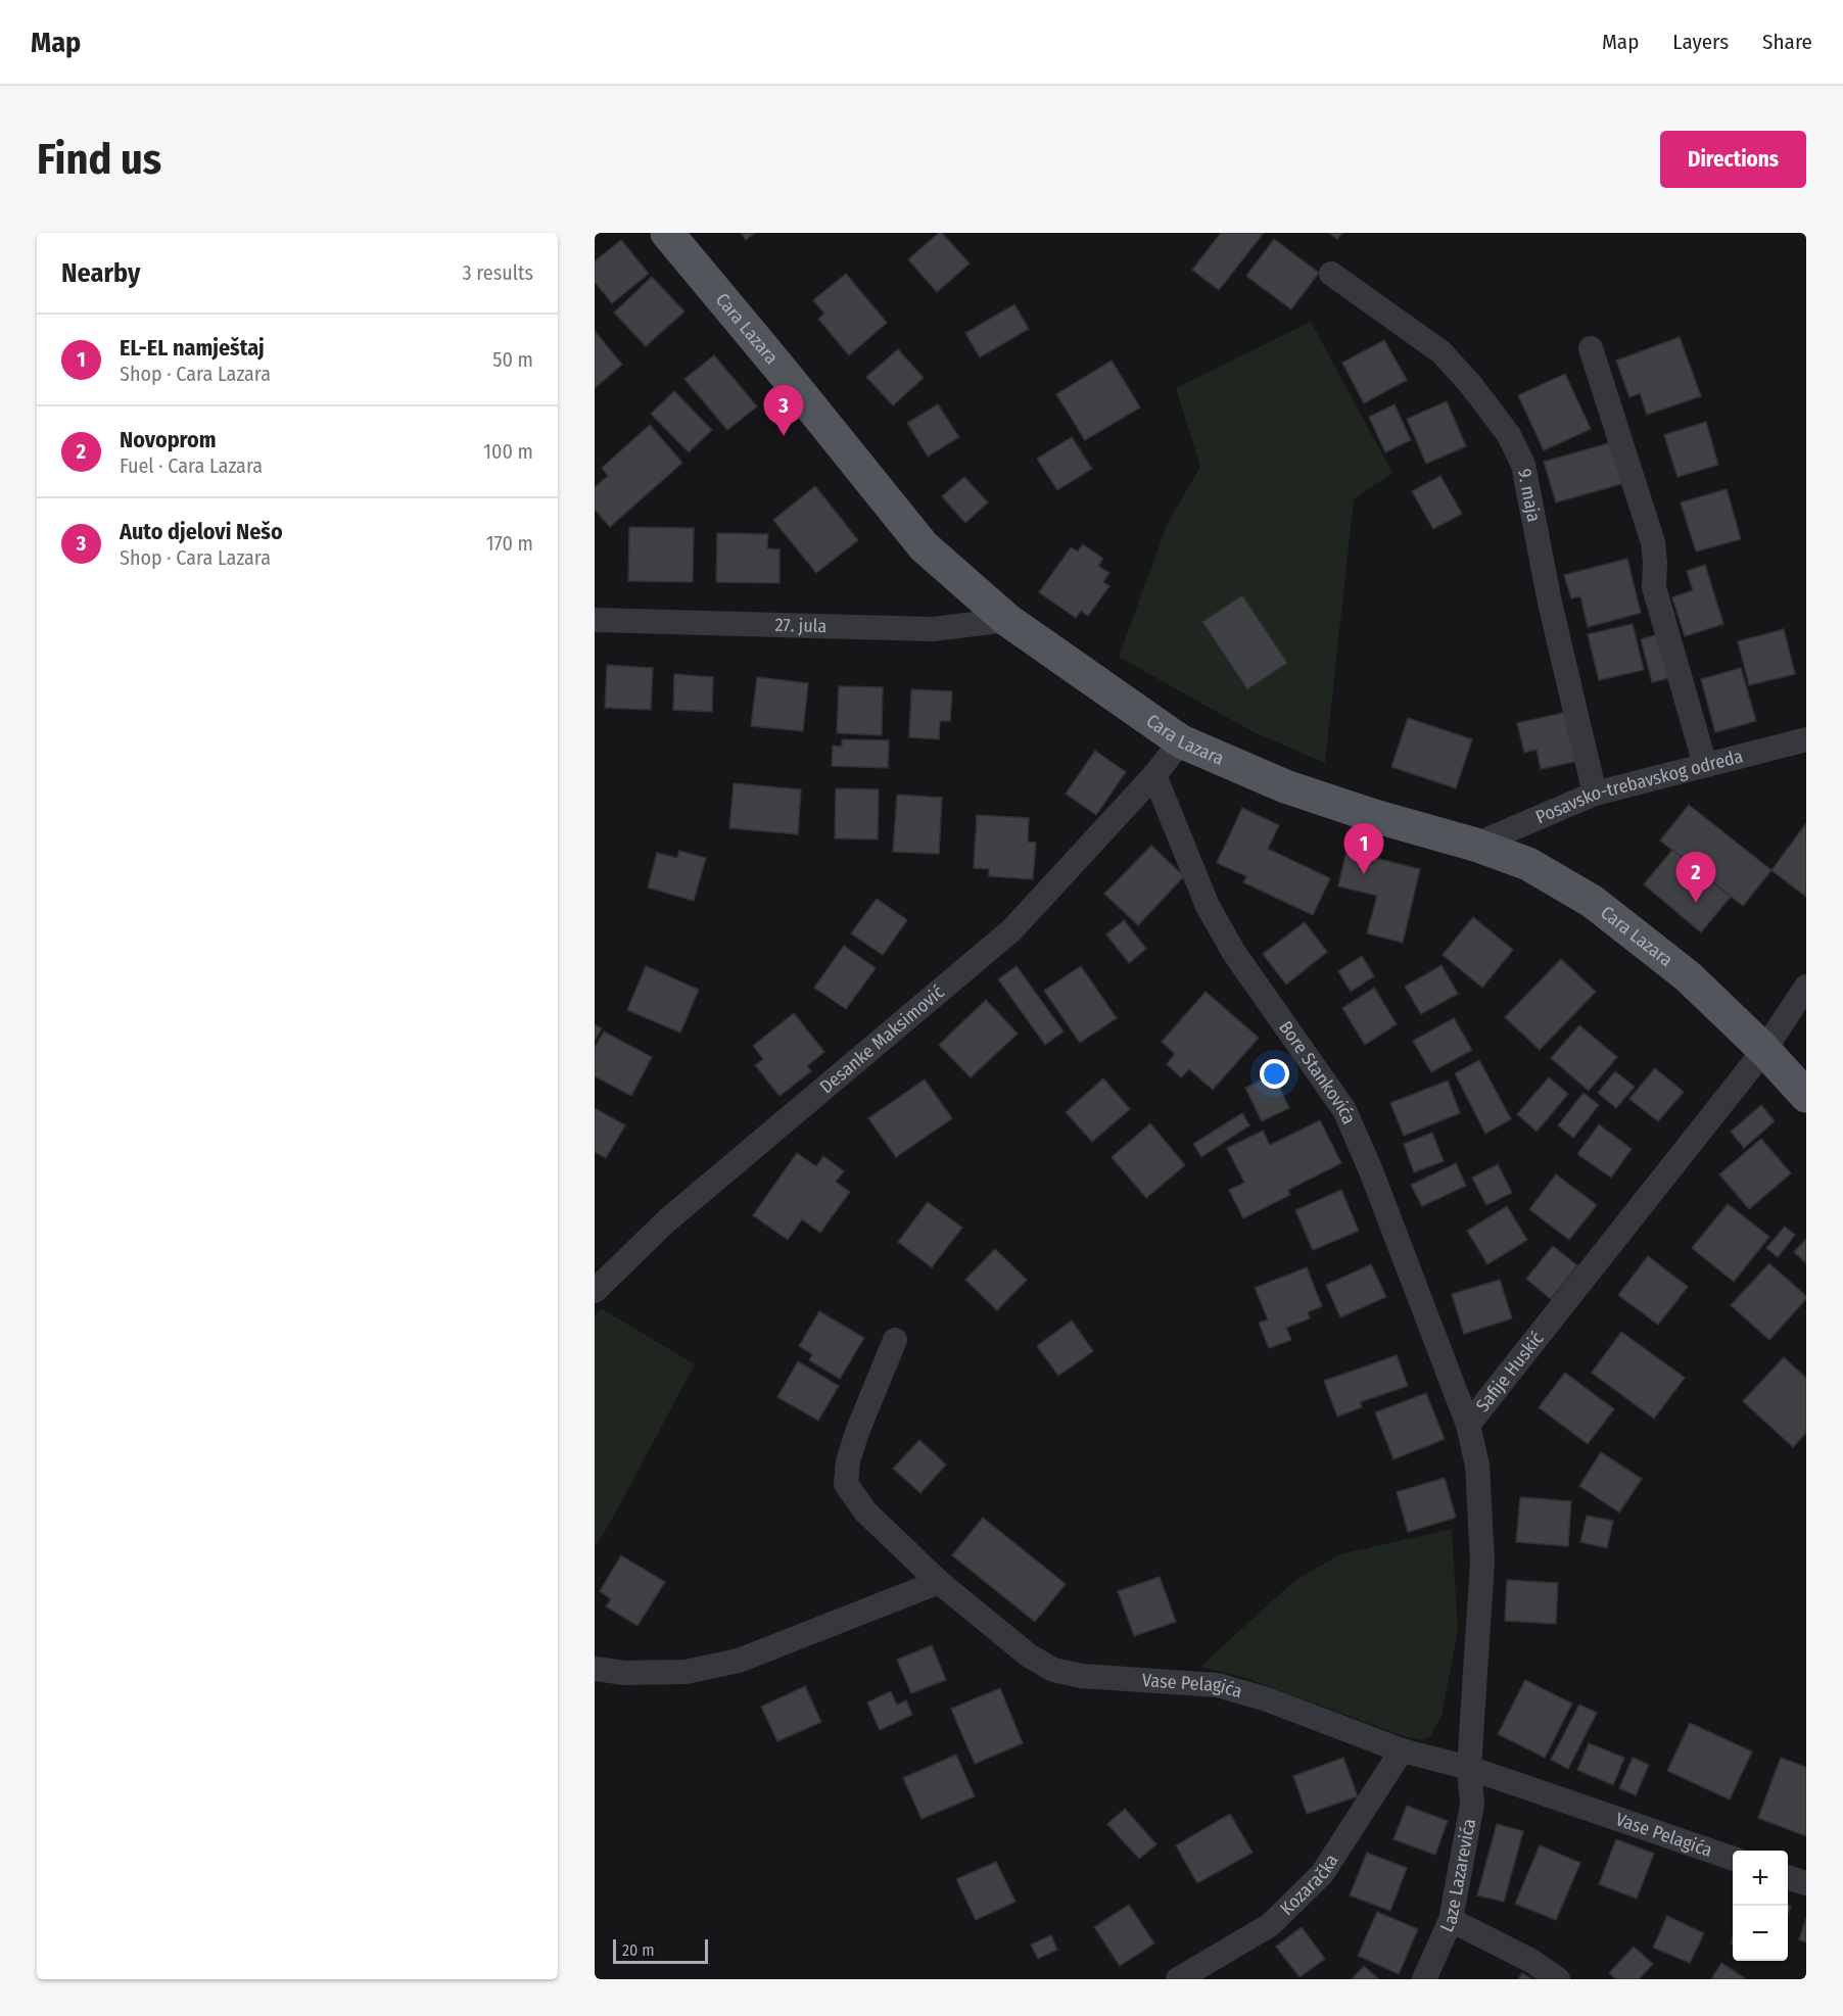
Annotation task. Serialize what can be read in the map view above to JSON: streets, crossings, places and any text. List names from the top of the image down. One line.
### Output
{"streets":{"main road":["Cara Lazara"],"street":["9. maja","27. jula","Posavsko-trebavskog odreda","Desanke Maksimović","Bore Stankovića","Safije Huskić","Vase Pelagića","Laze Lazarevića","Kozaračka"]},"crossings":[["Cara Lazara","27. jula"],["Cara Lazara","Posavsko-trebavskog odreda"],["Cara Lazara","Safije Huskić"],["9. maja","Posavsko-trebavskog odreda"],["Desanke Maksimović","Bore Stankovića"],["Bore Stankovića","Safije Huskić"],["Safije Huskić","Vase Pelagića"],["Safije Huskić","Laze Lazarevića"],["Vase Pelagića","Laze Lazarevića"],["Vase Pelagića","Kozaračka"]],"scale_bar":"20 m","page":{"header":"Map","nav":["Map","Layers","Share"],"buttons":"Directions","title":"Find us","heading":["Nearby","3 results"],"list":[{"mark":"1","name":"EL-EL namještaj","note":"Shop · Cara Lazara","value":"50 m"},{"mark":"2","name":"Novoprom","note":"Fuel · Cara Lazara","value":"100 m"},{"mark":"3","name":"Auto djelovi Nešo","note":"Shop · Cara Lazara","value":"170 m"}],"pins":["3","1","2"],"map_buttons":["+","−"],"scale":"20 m"}}
